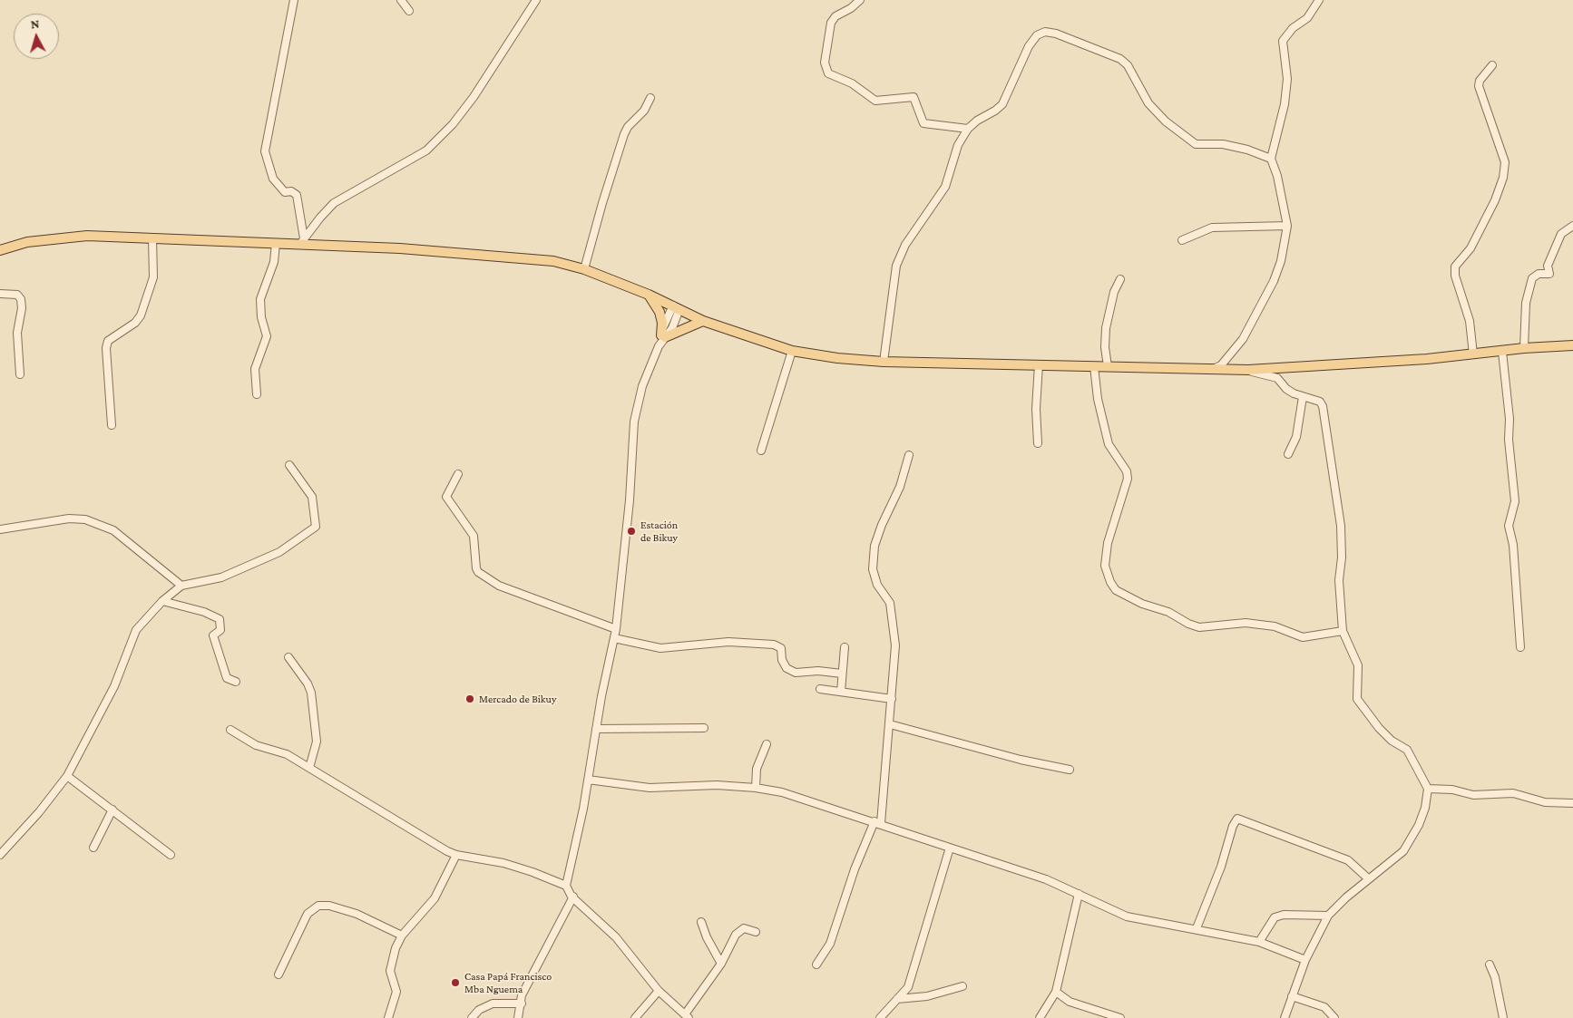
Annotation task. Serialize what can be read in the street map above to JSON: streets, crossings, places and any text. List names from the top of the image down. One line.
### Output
{"places":["Estación de Bikuy","Mercado de Bikuy","Casa Papá Francisco Mba Nguema"],"north":"top"}
